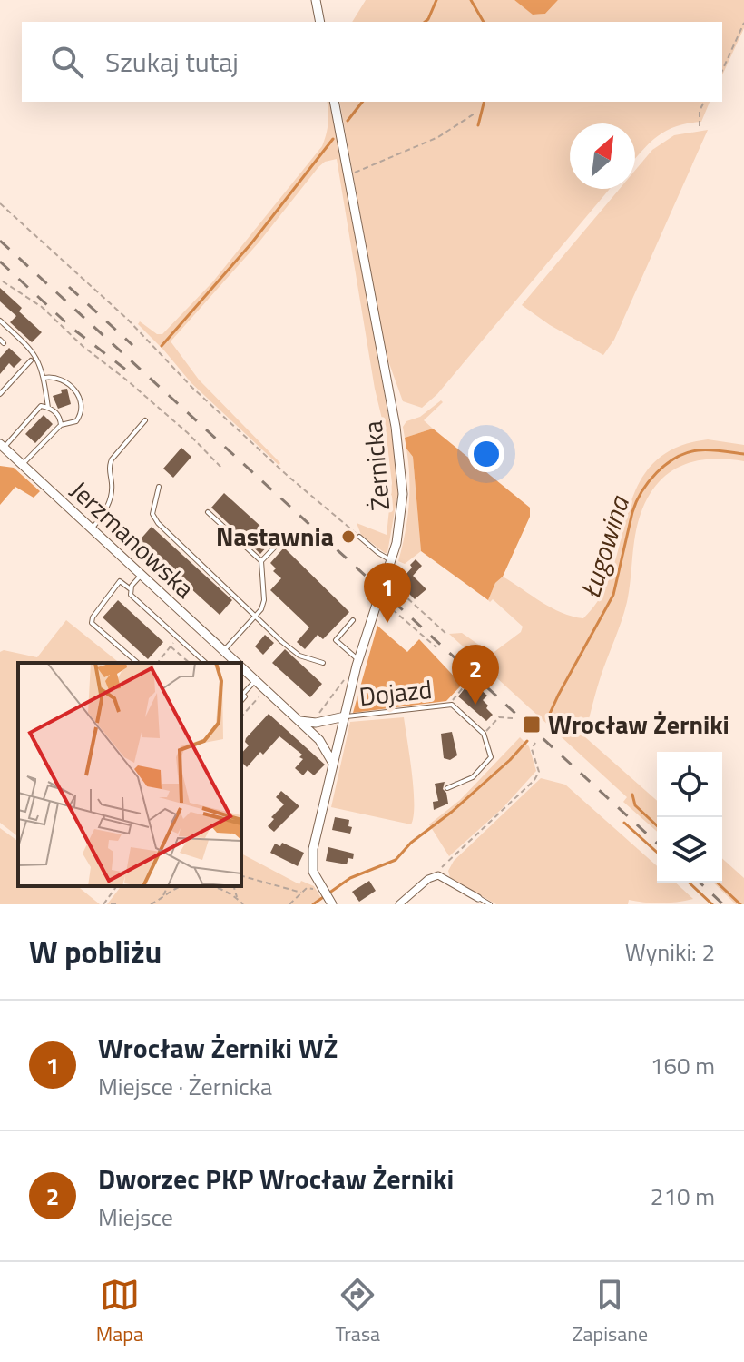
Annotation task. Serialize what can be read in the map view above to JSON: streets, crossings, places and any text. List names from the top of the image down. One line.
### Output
{"streets":{"street":["Żernicka","Jerzmanowska"],"lane":["Dojazd"]},"crossings":[["Żernicka","Jerzmanowska"],["Żernicka","Dojazd"]],"water":["Ługowina"],"places":{"other":["Nastawnia"],"transit":["Wrocław Żerniki"]},"north":"top right","page":{"search":"Szukaj tutaj","pins":["1","2"],"heading":["W pobliżu","Wyniki: 2"],"list":[{"mark":"1","name":"Wrocław Żerniki WŻ","note":"Miejsce · Żernicka","value":"160 m"},{"mark":"2","name":"Dworzec PKP Wrocław Żerniki","note":"Miejsce","value":"210 m"}],"nav":["Mapa","Trasa","Zapisane"]}}
